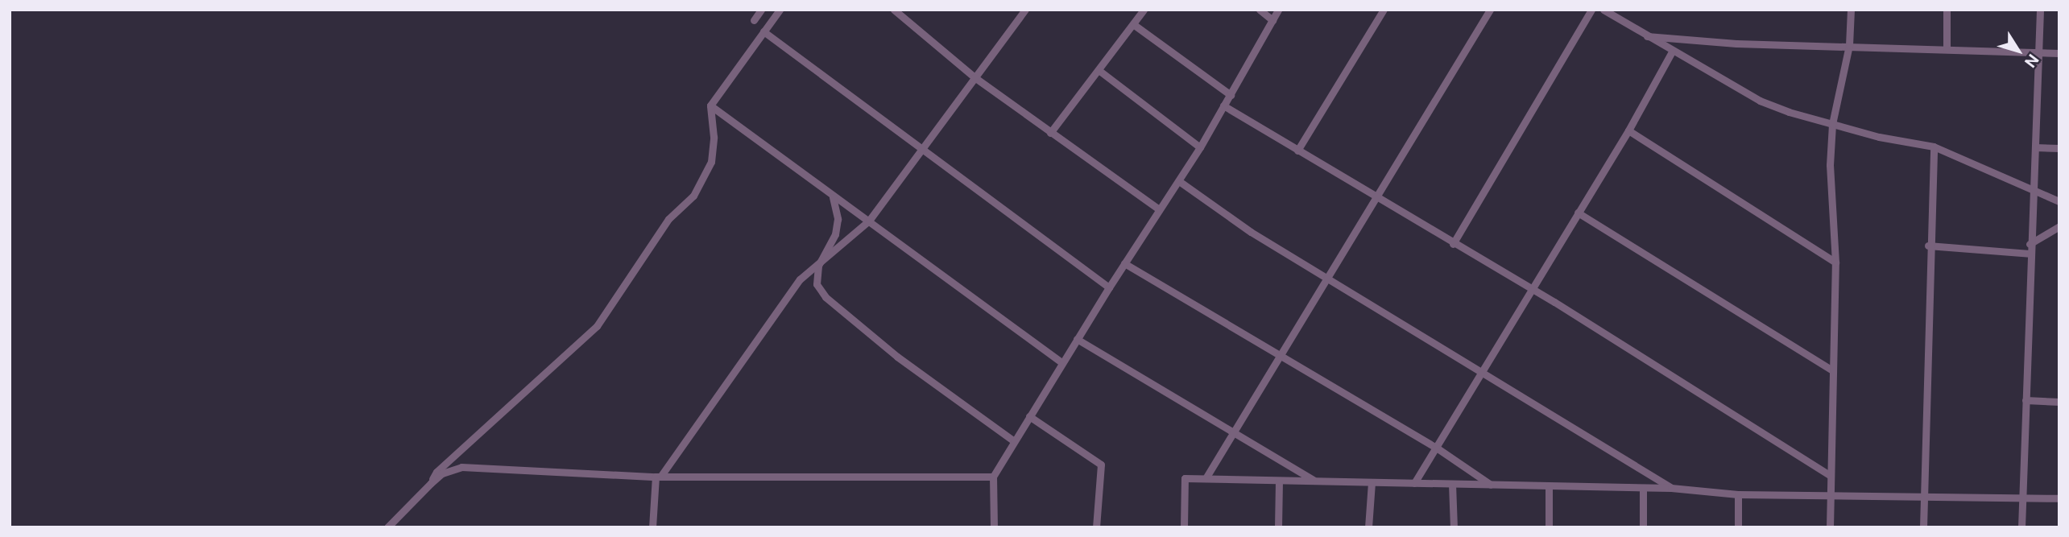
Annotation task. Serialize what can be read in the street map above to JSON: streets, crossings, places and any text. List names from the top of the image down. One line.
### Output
{"north":"bottom right"}
